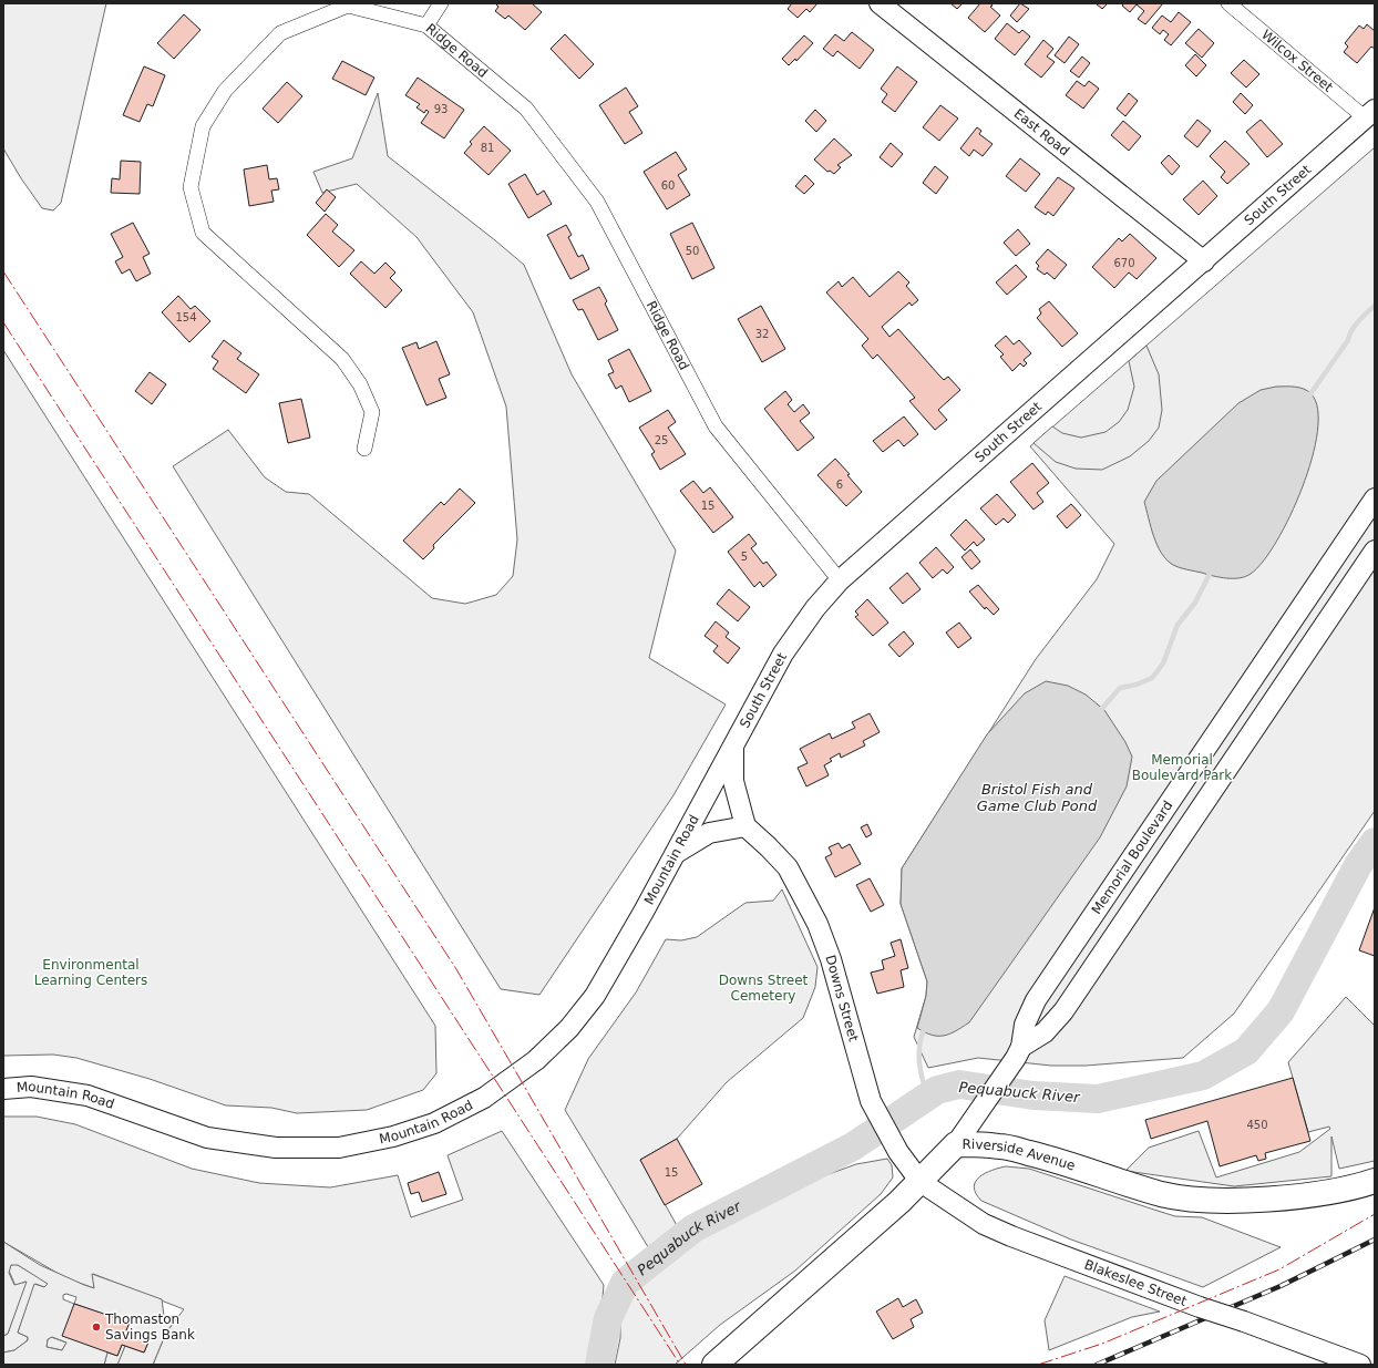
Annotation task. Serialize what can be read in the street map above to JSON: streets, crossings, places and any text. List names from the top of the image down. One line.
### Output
{"streets":{"highway":["Riverside Avenue"],"main road":["East Road","South Street","Memorial Boulevard","Mountain Road","Downs Street","Blakeslee Street"],"street":["Ridge Road","Wilcox Street"]},"crossings":[["Ridge Road","South Street"],["Wilcox Street","South Street"],["East Road","South Street"],["South Street","Mountain Road"],["Memorial Boulevard","Riverside Avenue"],["Downs Street","Riverside Avenue"],["Downs Street","Blakeslee Street"],["Riverside Avenue","Blakeslee Street"]],"water":["Bristol Fish and Game Club Pond","Pequabuck River"],"parks":["Memorial Boulevard Park","Environmental Learning Centers","Downs Street Cemetery"],"places":["Thomaston Savings Bank"],"house_numbers":["93","81","60","50","670","154","32","25","6","15","5","450","15"]}
